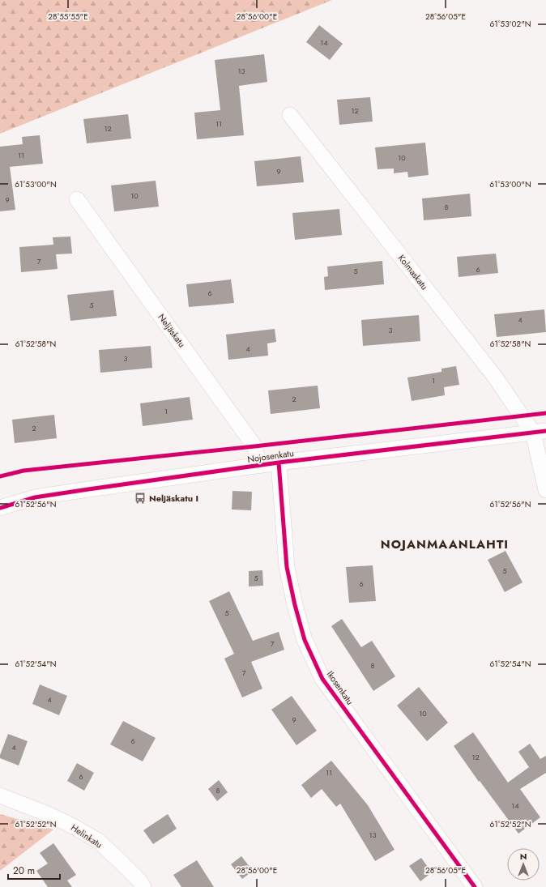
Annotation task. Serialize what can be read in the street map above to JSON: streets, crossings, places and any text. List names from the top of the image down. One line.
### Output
{"streets":{"street":["Kolmaskatu","Neljäskatu","Nojosenkatu","Ikosenkatu","Helinkatu"]},"crossings":[["Kolmaskatu","Nojosenkatu"],["Neljäskatu","Nojosenkatu"],["Nojosenkatu","Ikosenkatu"]],"districts":["NOJANMAANLAHTI"],"places":{"bus stop":["Neljäskatu I"]},"house_numbers":["14","13","12","11","12","11","10","9","10","9","8","7","6","5","6","5","4","3","4","3","1","2","1","2","5","5","6","5","7","8","7","4","10","9","6","4","12","11","6","8","14","13"],"scale_bar":"20 m","north":"top","coordinates":["28°55'55\"E","28°56'00\"E","28°56'05\"E","61°53'02\"N","61°53'00\"N","61°52'58\"N","61°52'56\"N","61°52'54\"N","61°52'52\"N"]}
